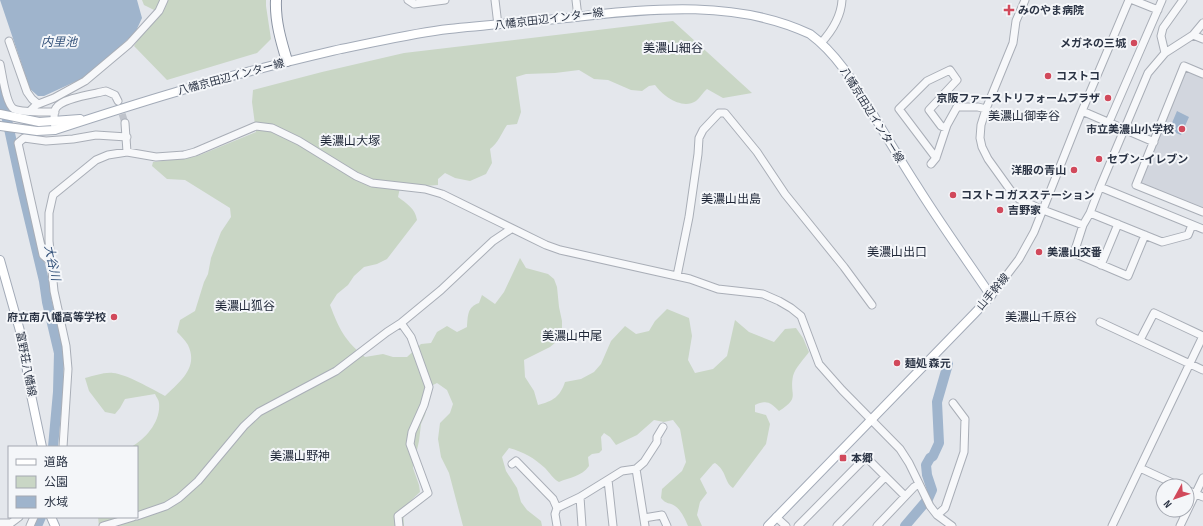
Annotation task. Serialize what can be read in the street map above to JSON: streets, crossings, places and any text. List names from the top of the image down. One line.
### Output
{"streets":{"main road":["八幡京田辺インター線","山手幹線","富野荘八幡線"]},"crossings":[["八幡京田辺インター線","山手幹線"]],"districts":["美濃山細谷","美濃山御幸谷","美濃山大塚","美濃山出島","美濃山出口","美濃山狐谷","美濃山千原谷","美濃山中尾","美濃山野神"],"water":["内里池","大谷川"],"places":{"health":["みのやま病院"],"other":["メガネの三城","コストコ","京阪ファーストリフォームプラザ","市立美濃山小学校","セブン-イレブン","洋服の青山","コストコ ガスステーション","吉野家","美濃山交番","府立南八幡高等学校","麺処 森元"],"transit":["本郷"]},"legend":["道路","公園","水域"],"north":"bottom left"}
